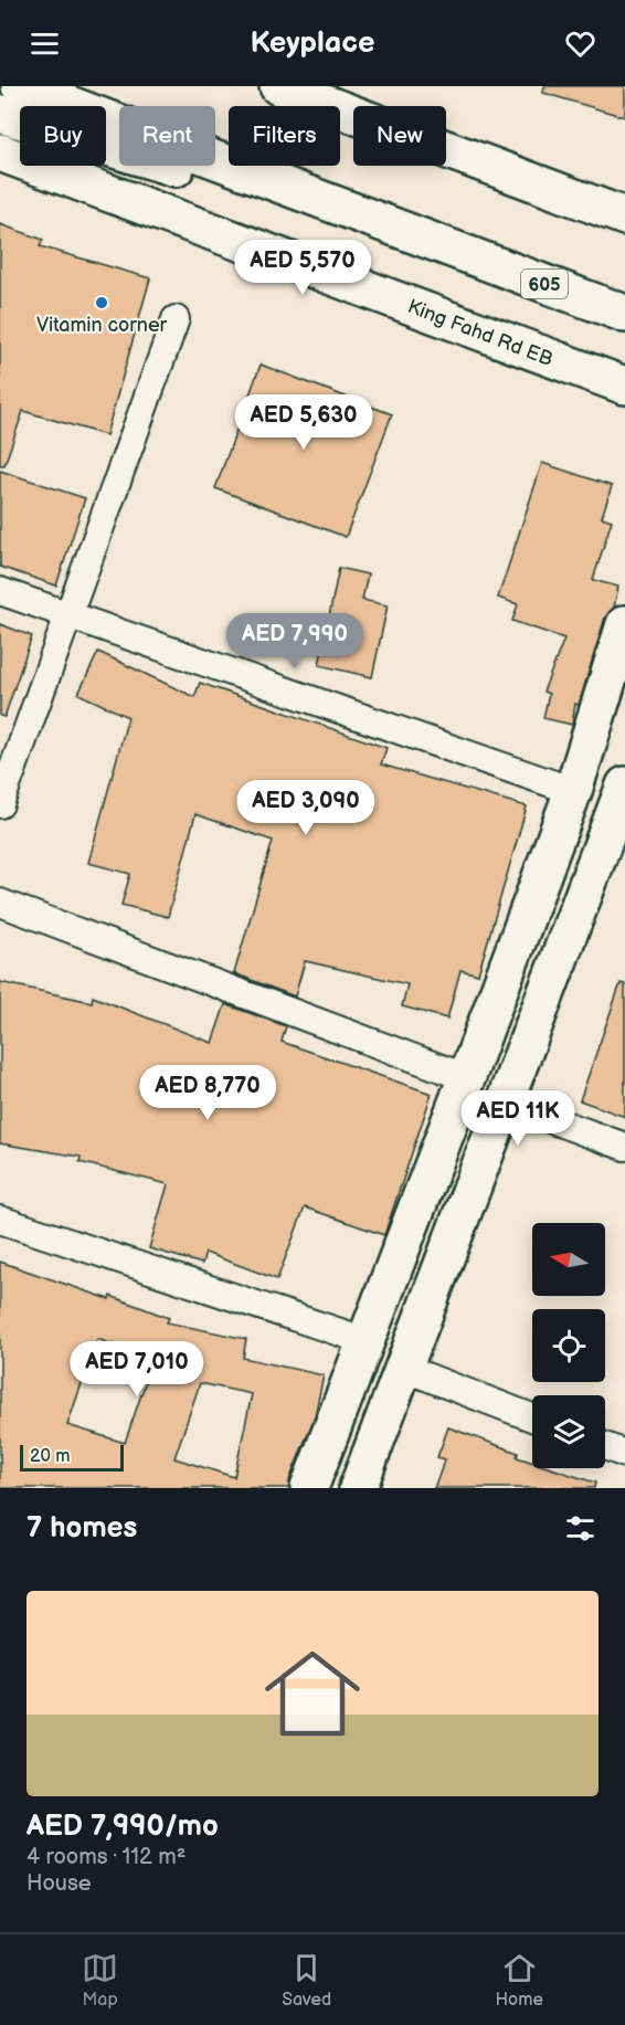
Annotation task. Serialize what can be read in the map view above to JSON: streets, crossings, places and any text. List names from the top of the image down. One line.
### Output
{"streets":{"main road":["605","King Fahd Rd EB"]},"places":["Vitamin corner"],"scale_bar":"20 m","north":"left","page":{"header":"Keyplace","chip":["Buy","Rent","Filters","New"],"price":["AED 5,570","AED 5,630","AED 7,990","AED 3,090","AED 8,770","AED 11K","AED 7,010"],"scale":"20 m","heading":"7 homes","list":[{"name":"AED 7,990/mo","note":"4 rooms · 112 m² · House"}],"tabs":["Map","Saved","Home"]}}
